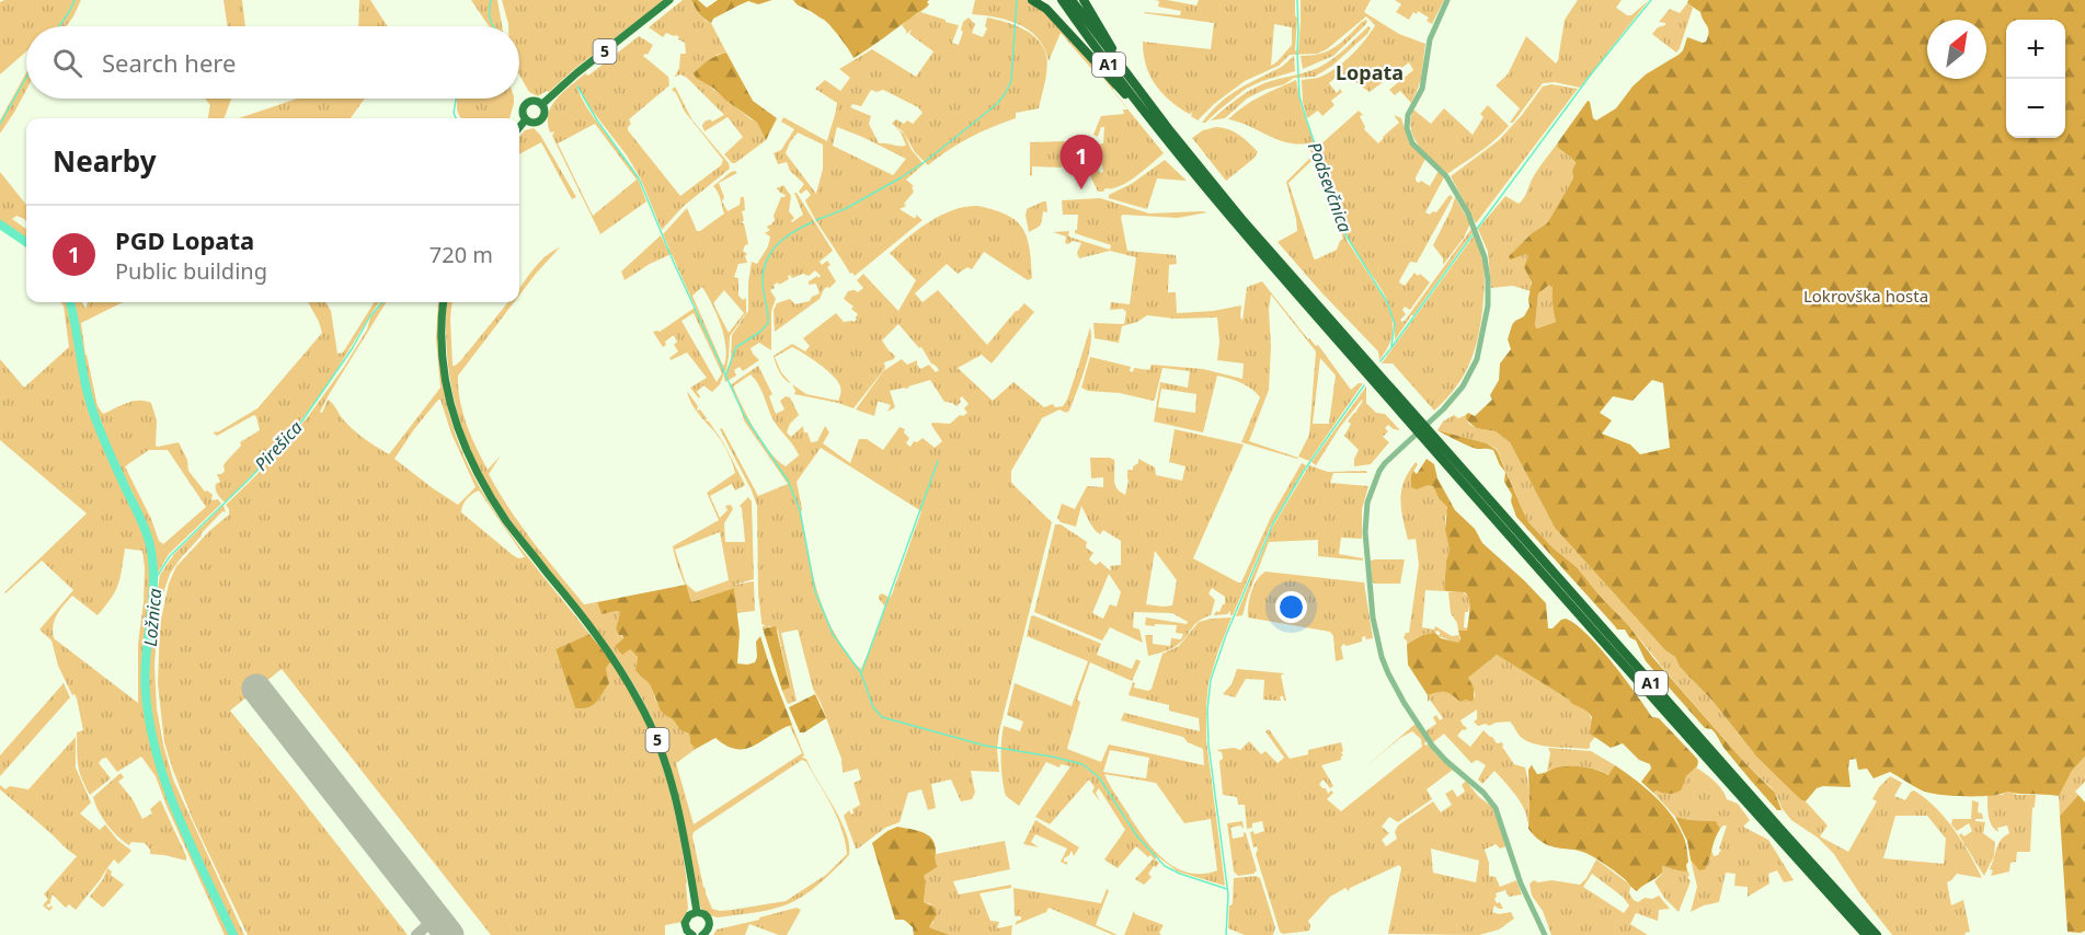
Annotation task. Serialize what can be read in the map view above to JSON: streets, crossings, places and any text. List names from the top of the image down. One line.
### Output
{"streets":{"highway":["A1"],"main road":["5"]},"districts":["Lopata"],"water":["Podsevčnica","Pirešica","Ložnica"],"parks":["Lokrovška hosta"],"north":"top right","page":{"map_buttons":["+","−"],"search":"Search here","heading":"Nearby","pins":"1","list":[{"mark":"1","name":"PGD Lopata","note":"Public building","value":"720 m"}]}}
